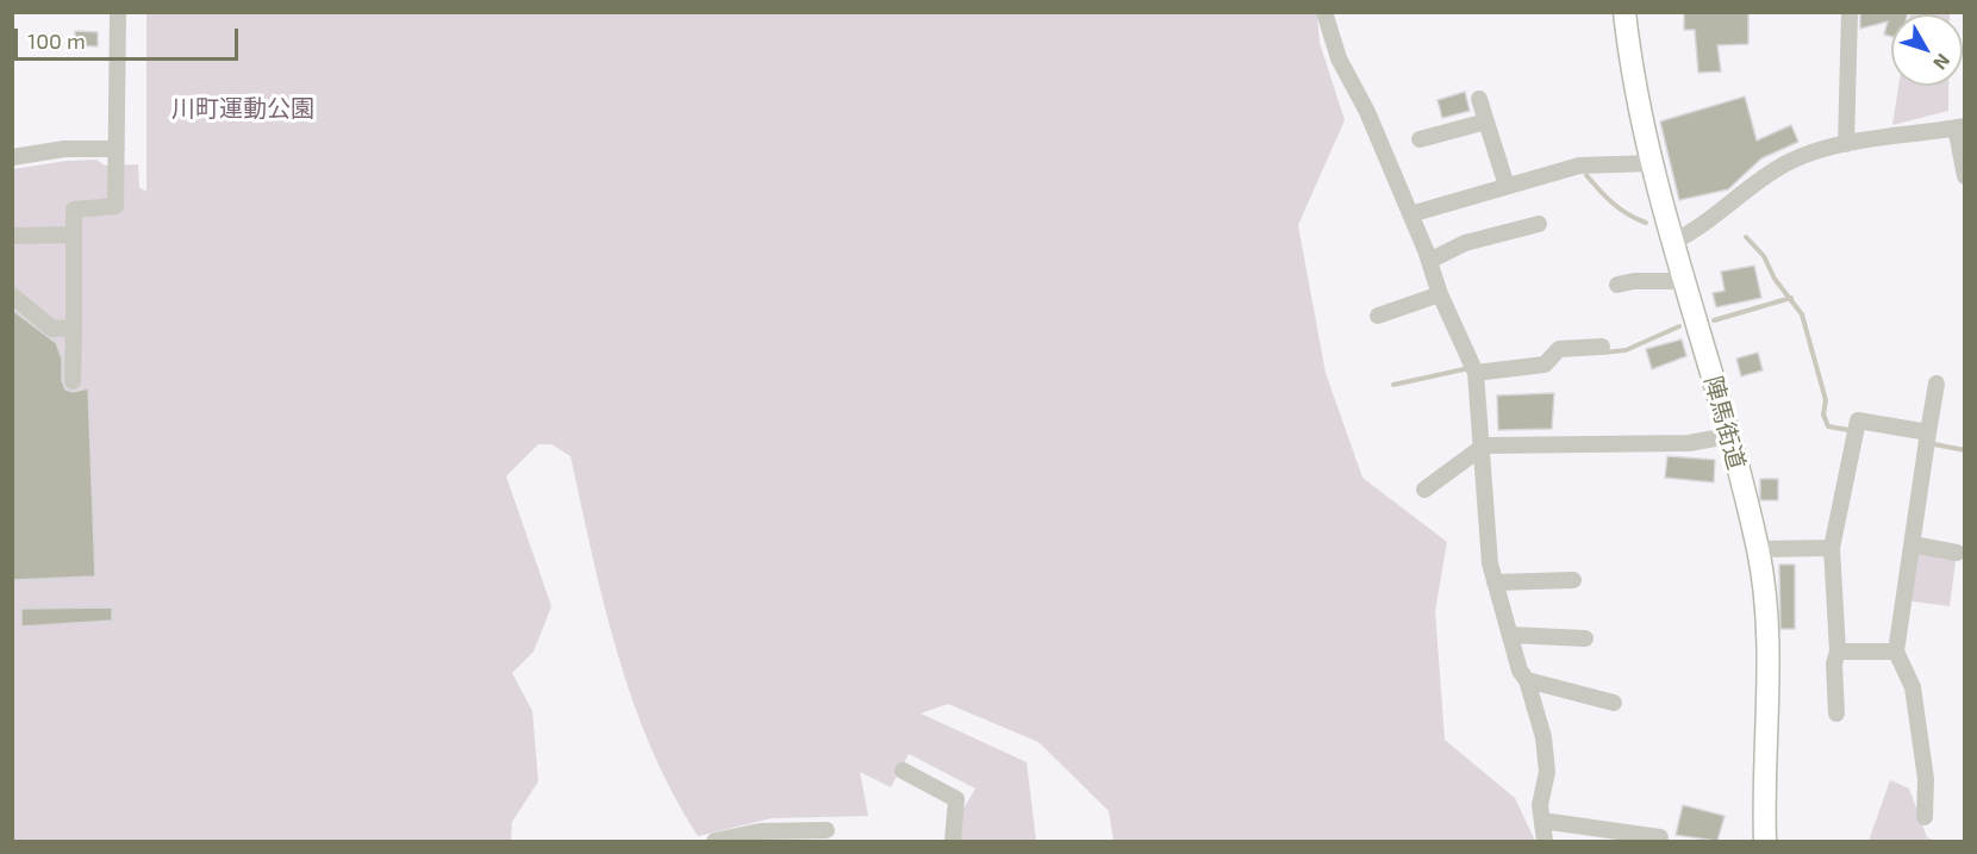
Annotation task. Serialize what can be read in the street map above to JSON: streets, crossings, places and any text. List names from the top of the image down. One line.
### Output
{"streets":{"main road":["陣馬街道"]},"parks":["川町運動公園"],"scale_bar":"100 m","north":"bottom right"}
